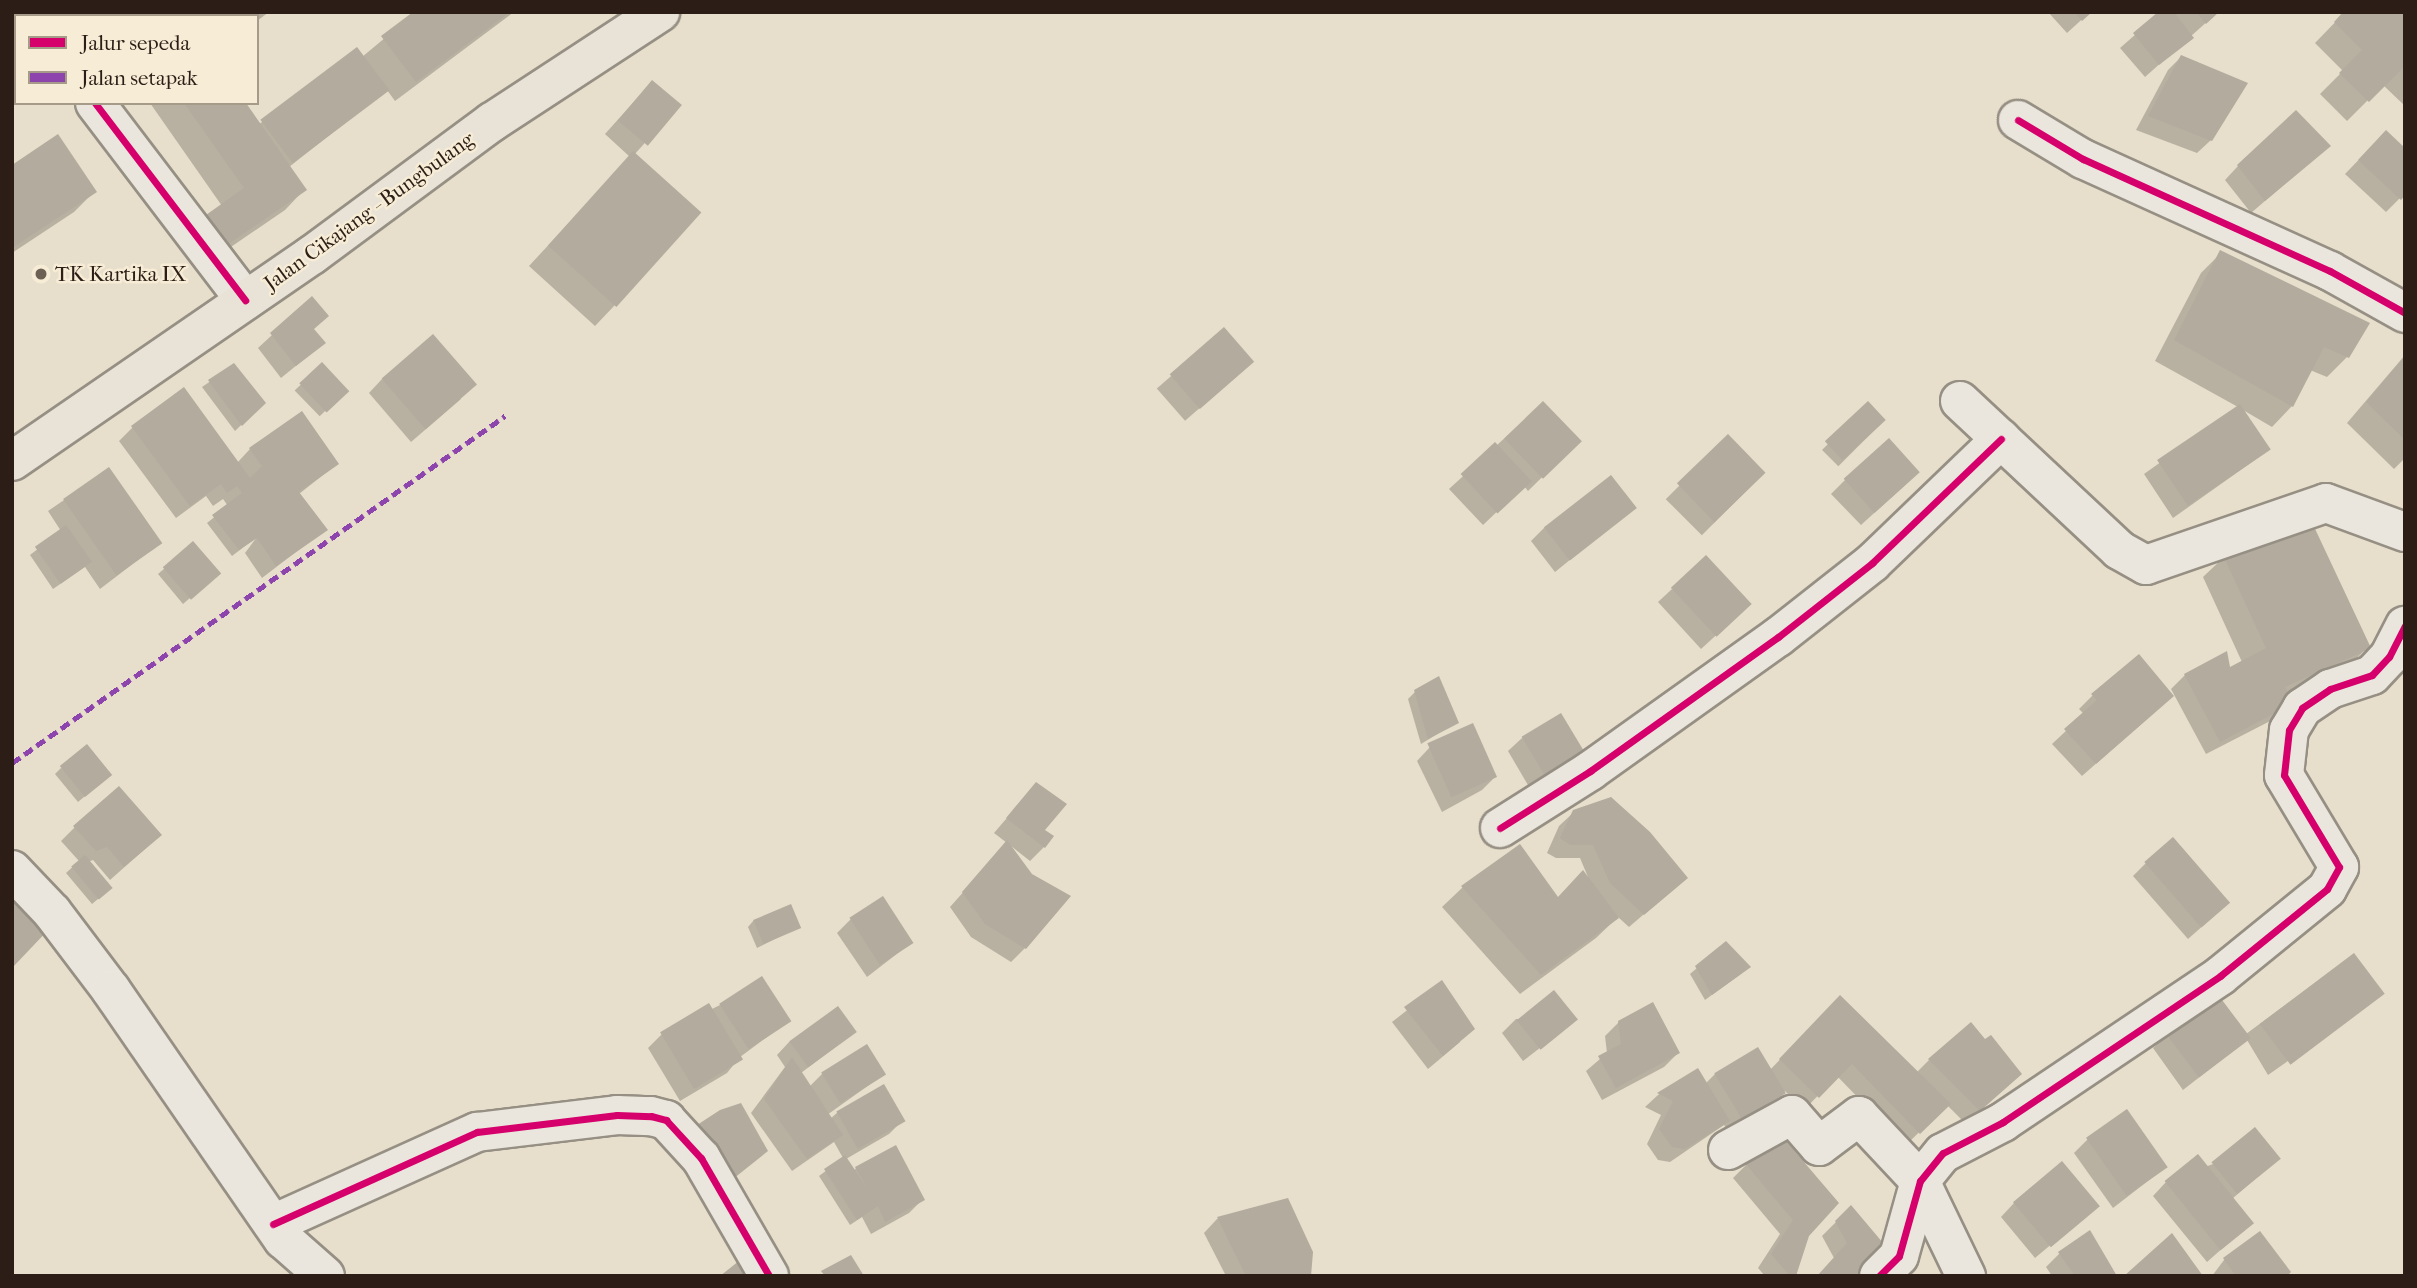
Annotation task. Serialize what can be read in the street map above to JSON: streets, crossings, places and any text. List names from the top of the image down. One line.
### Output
{"streets":{"main road":["Jalan Cikajang - Bungbulang"]},"places":["TK Kartika IX"],"legend":["Jalur sepeda","Jalan setapak"]}
